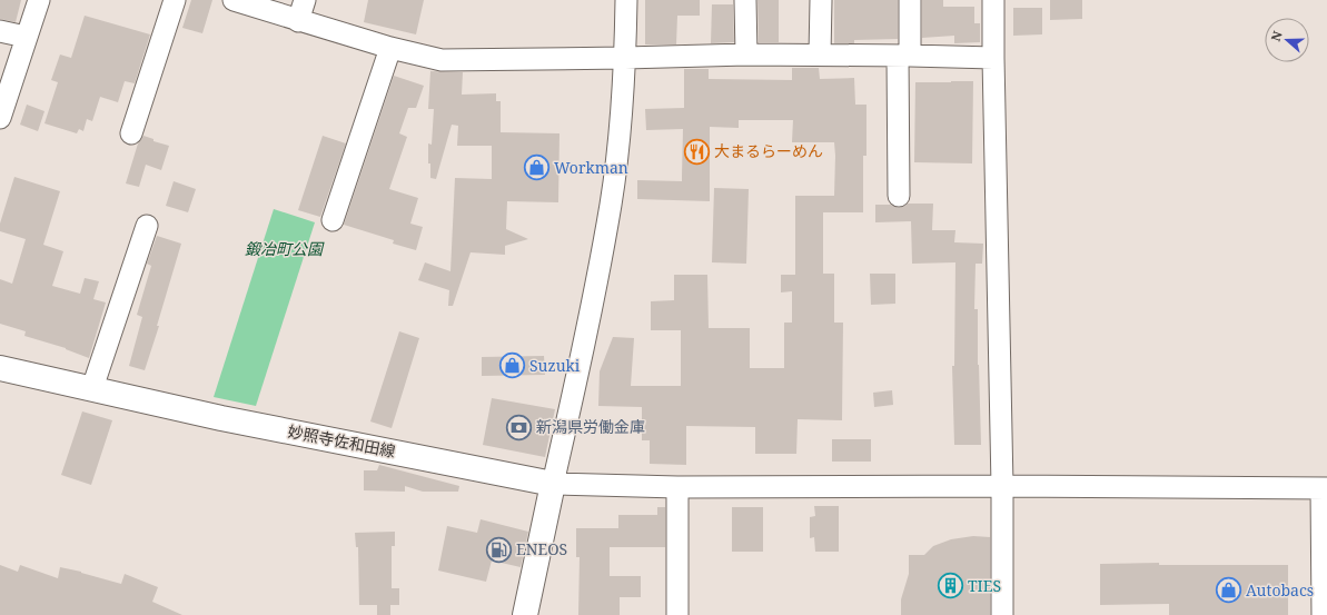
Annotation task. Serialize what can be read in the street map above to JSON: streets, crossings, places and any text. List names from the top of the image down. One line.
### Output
{"streets":{"main road":["妙照寺佐和田線"]},"parks":["鍛冶町公園"],"places":{"restaurant":["大まるらーめん"],"shop":["Workman","Suzuki","Autobacs"],"bank":["新潟県労働金庫"],"fuel station":["ENEOS"],"building":["TIES"]},"north":"left"}
